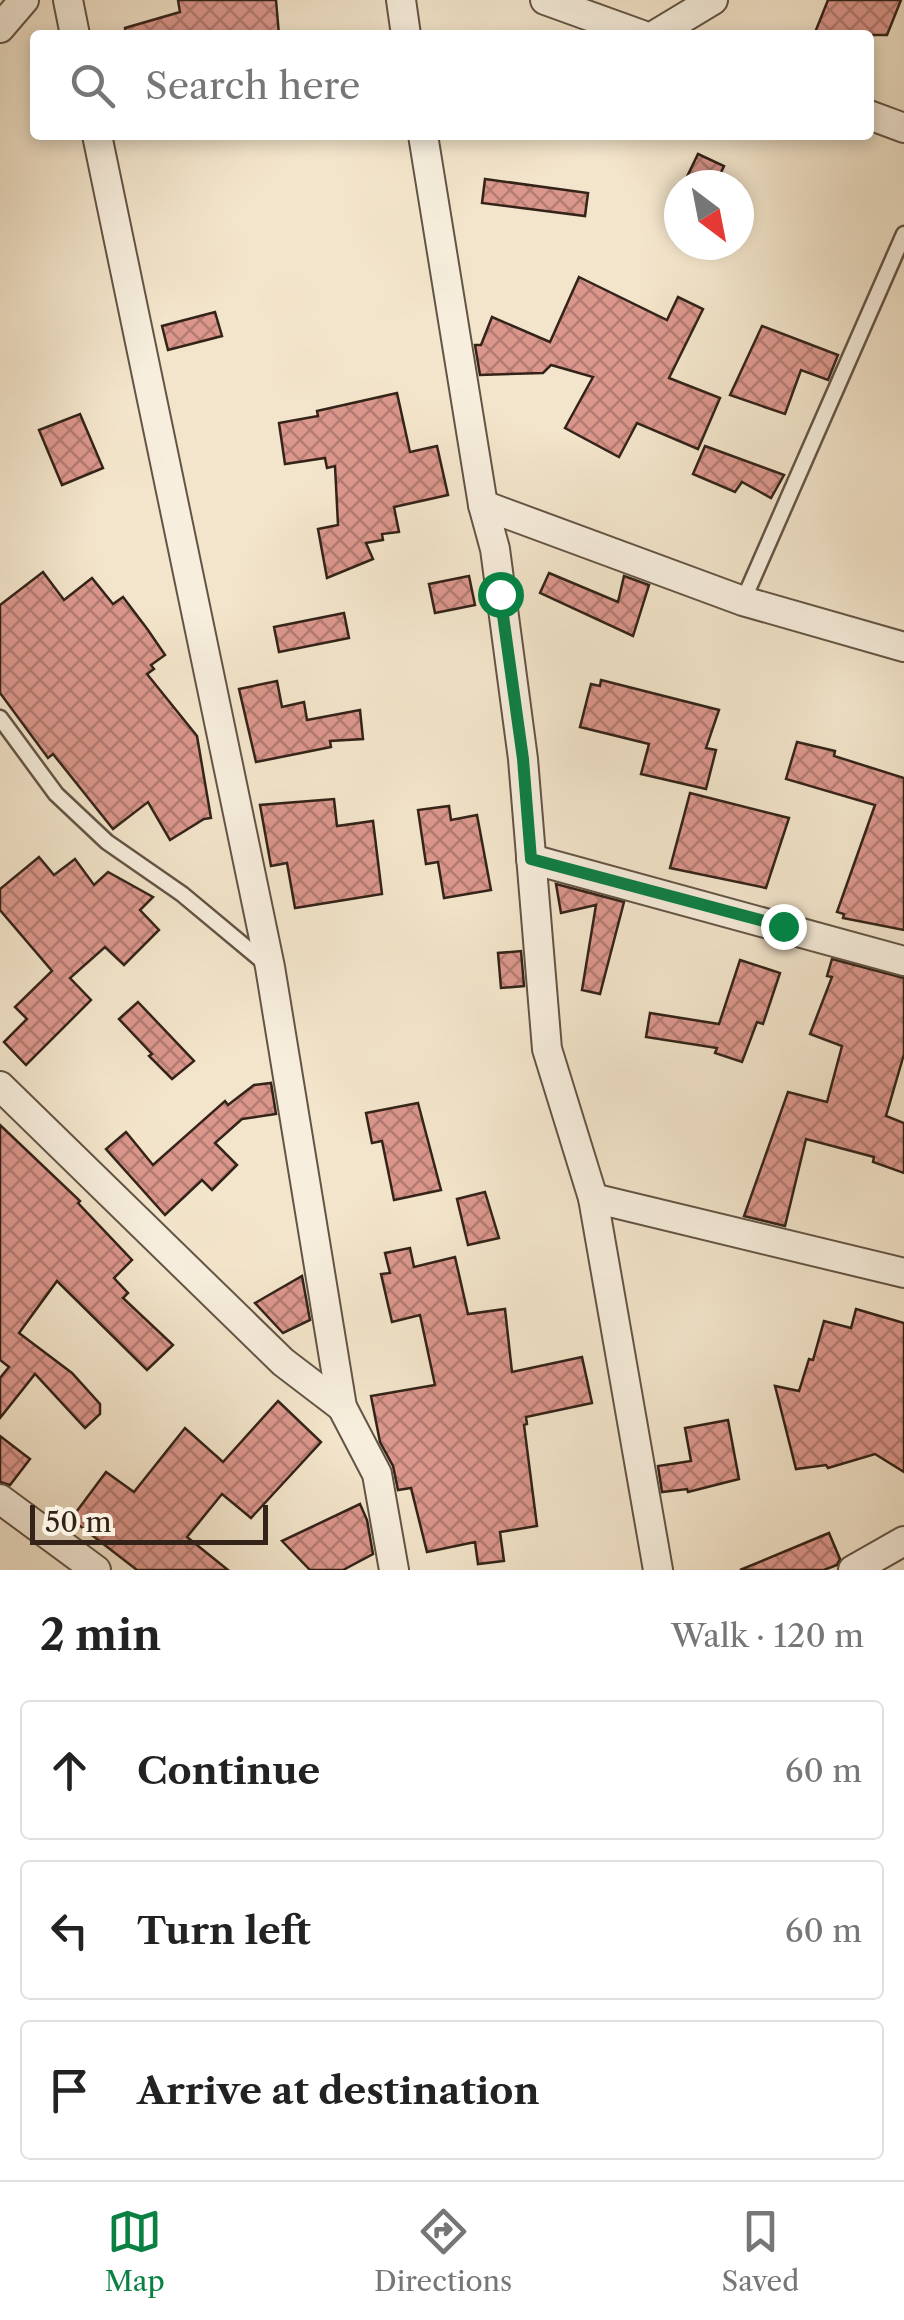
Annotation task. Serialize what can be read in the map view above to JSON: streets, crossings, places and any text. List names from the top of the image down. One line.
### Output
{"scale_bar":"50 m","north":"bottom right","page":{"search":"Search here","scale":"50 m","heading":["2 min","Walk · 120 m"],"list":[["Continue","60 m"],["Turn left","60 m"],"Arrive at destination"],"nav":["Map","Directions","Saved"]}}
